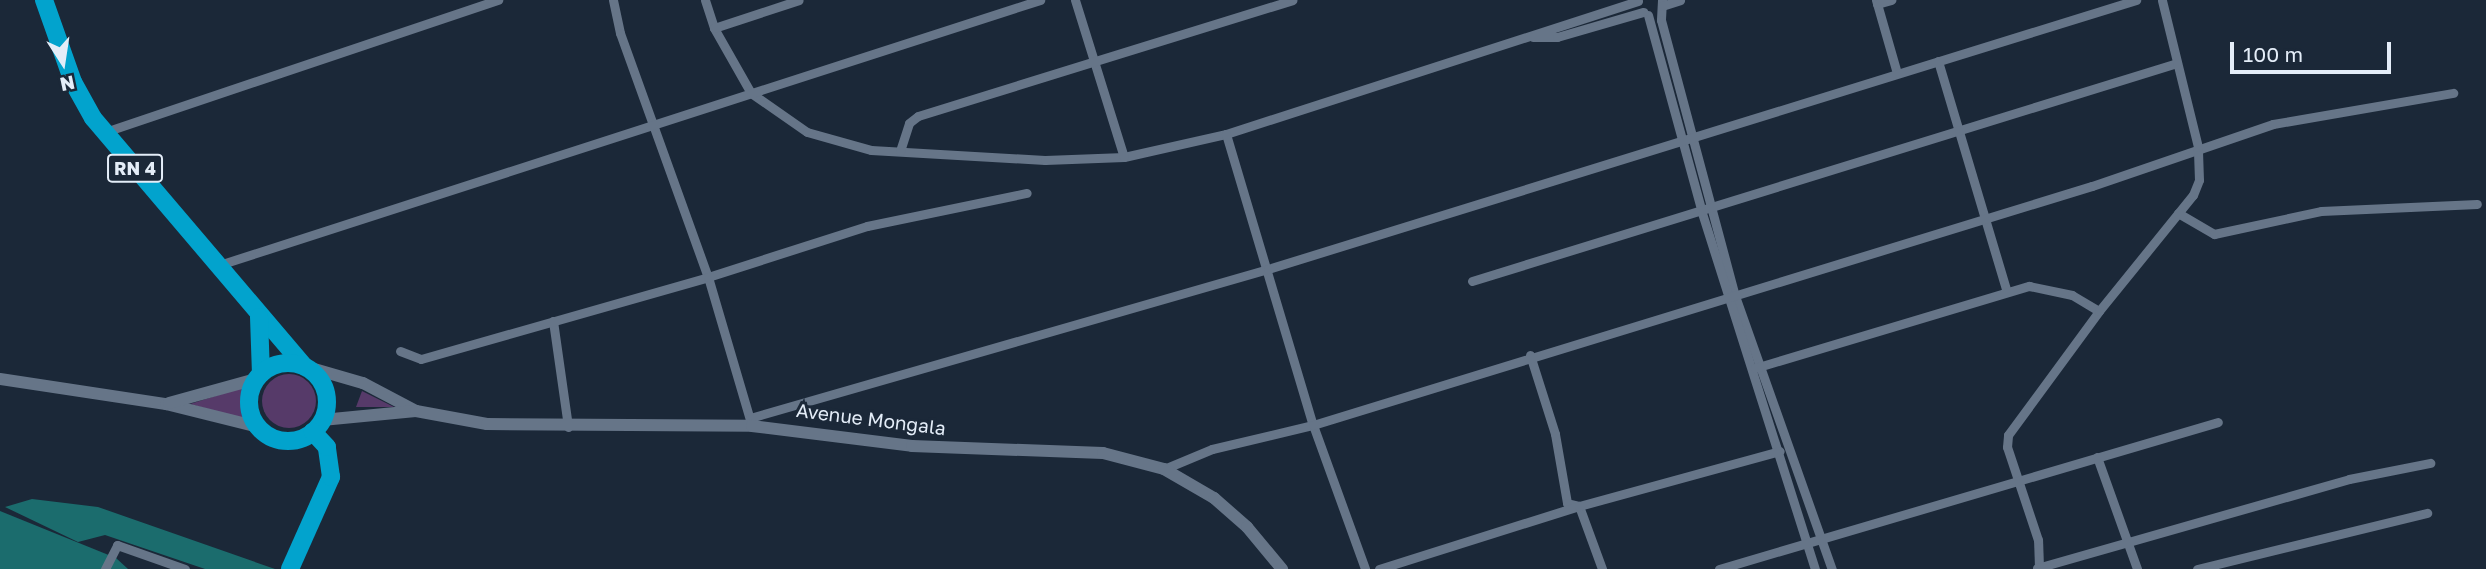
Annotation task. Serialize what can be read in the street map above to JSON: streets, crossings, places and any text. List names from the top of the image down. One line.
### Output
{"streets":{"highway":["RN 4"],"street":["Avenue Mongala"]},"scale_bar":"100 m","north":"bottom"}
